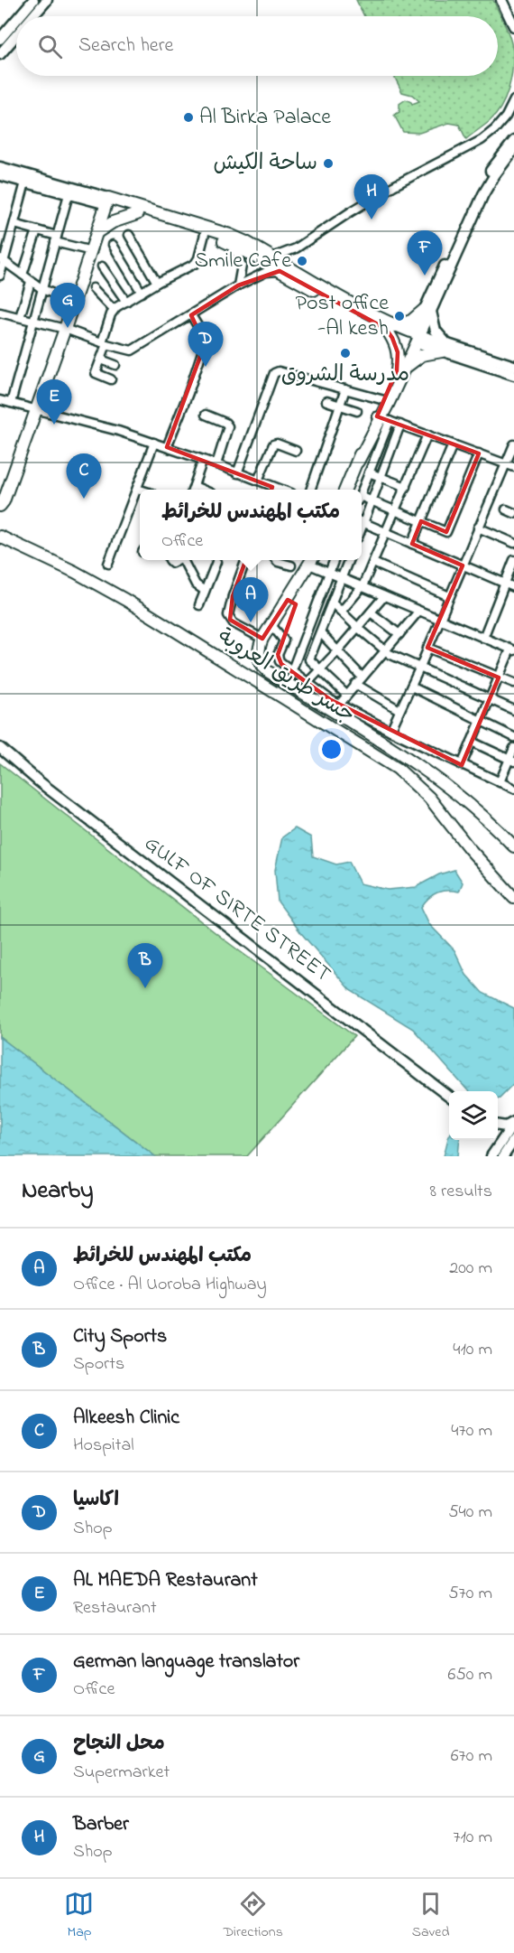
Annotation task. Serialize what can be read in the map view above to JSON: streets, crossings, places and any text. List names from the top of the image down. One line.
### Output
{"streets":{"highway":["جسر طريق العروبة"],"main road":["GULF OF SIRTE STREET"]},"places":["Al Birka Palace","ساحة الكيش","Smile Cafe","Post office -Al kesh","مدرسة الشروق"],"page":{"search":"Search here","pins":["H","F","G","D","E","C","A","B"],"popup":["مكتب المهندس للخرائط","Office"],"heading":["Nearby","8 results"],"list":[{"mark":"A","name":"مكتب المهندس للخرائط","note":"Office · Al Uoroba Highway","value":"200 m"},{"mark":"B","name":"City Sports","note":"Sports","value":"410 m"},{"mark":"C","name":"Alkeesh Clinic","note":"Hospital","value":"470 m"},{"mark":"D","name":"اكاسيا","note":"Shop","value":"540 m"},{"mark":"E","name":"AL MAEDA Restaurant","note":"Restaurant","value":"570 m"},{"mark":"F","name":"German language translator","note":"Office","value":"650 m"},{"mark":"G","name":"محل النجاح","note":"Supermarket","value":"670 m"},{"mark":"H","name":"Barber","note":"Shop","value":"710 m"}],"nav":["Map","Directions","Saved"]}}
